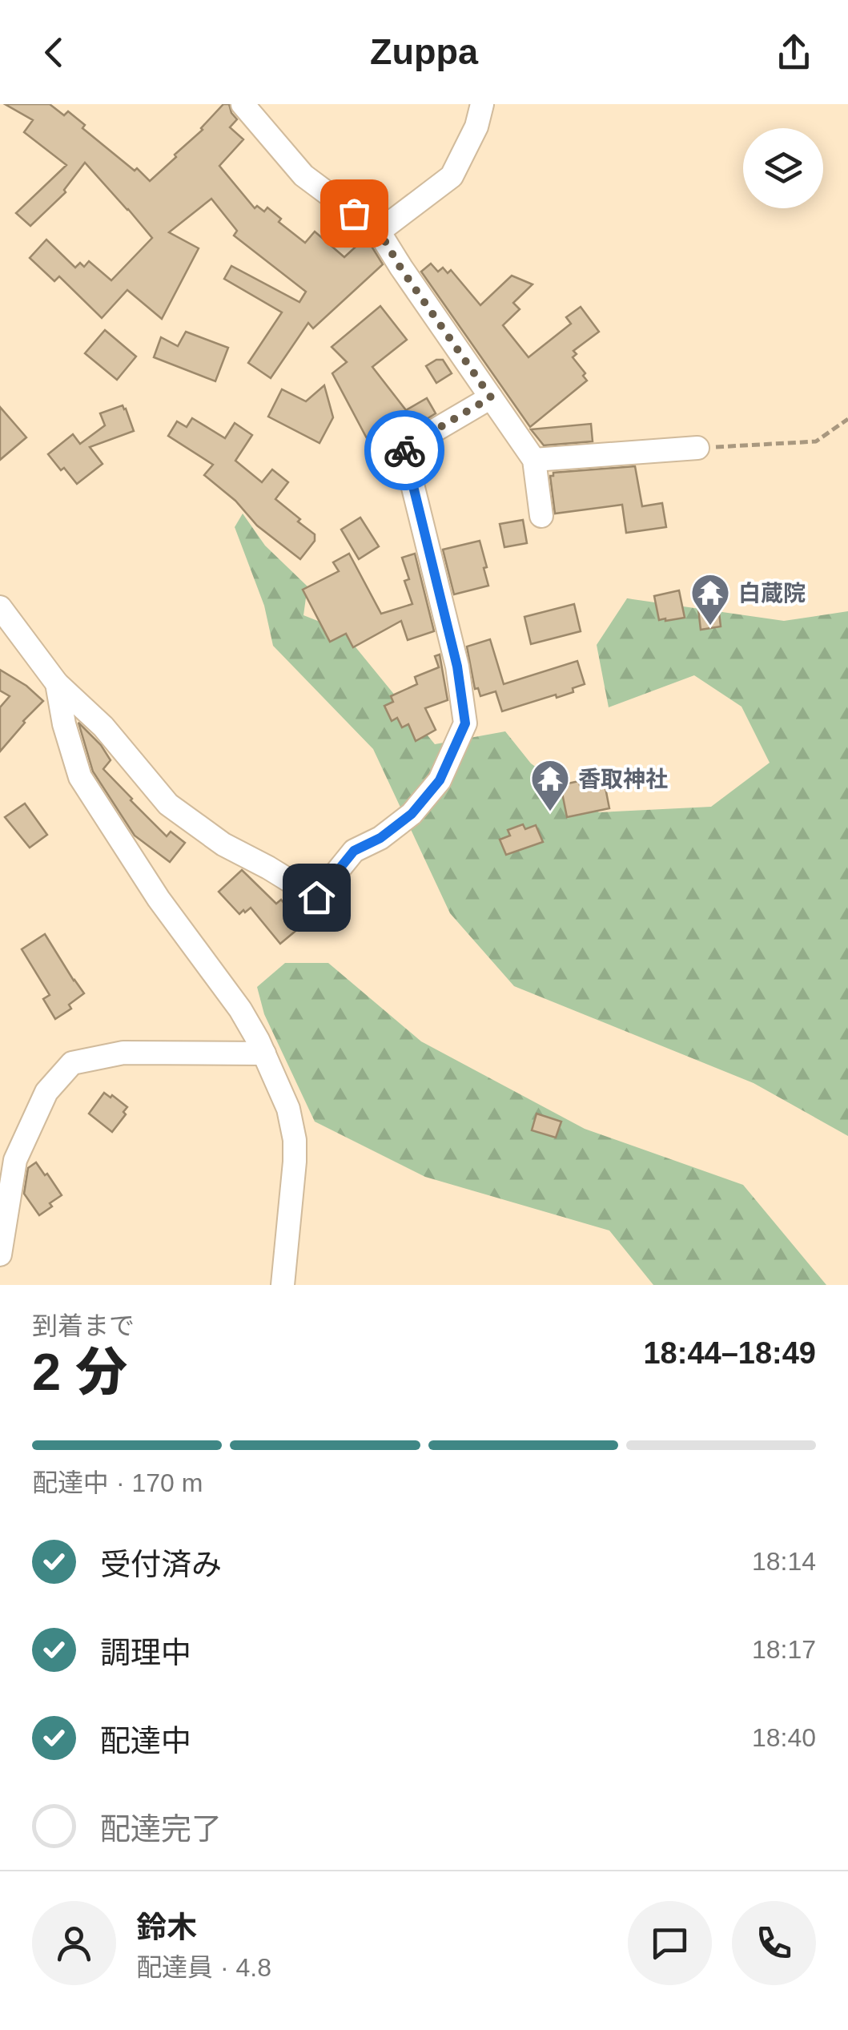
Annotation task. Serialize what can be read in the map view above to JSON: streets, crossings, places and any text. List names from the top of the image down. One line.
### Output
{"places":{"temple":["白蔵院","香取神社"]},"page":{"header":"Zuppa","heading":["2 分","到着まで","18:44–18:49"],"panel":["鈴木","配達員 · 4.8"],"bar":"配達中 · 170 m","list":[["受付済み","18:14"],["調理中","18:17"],["配達中","18:40"],"配達完了"]}}
